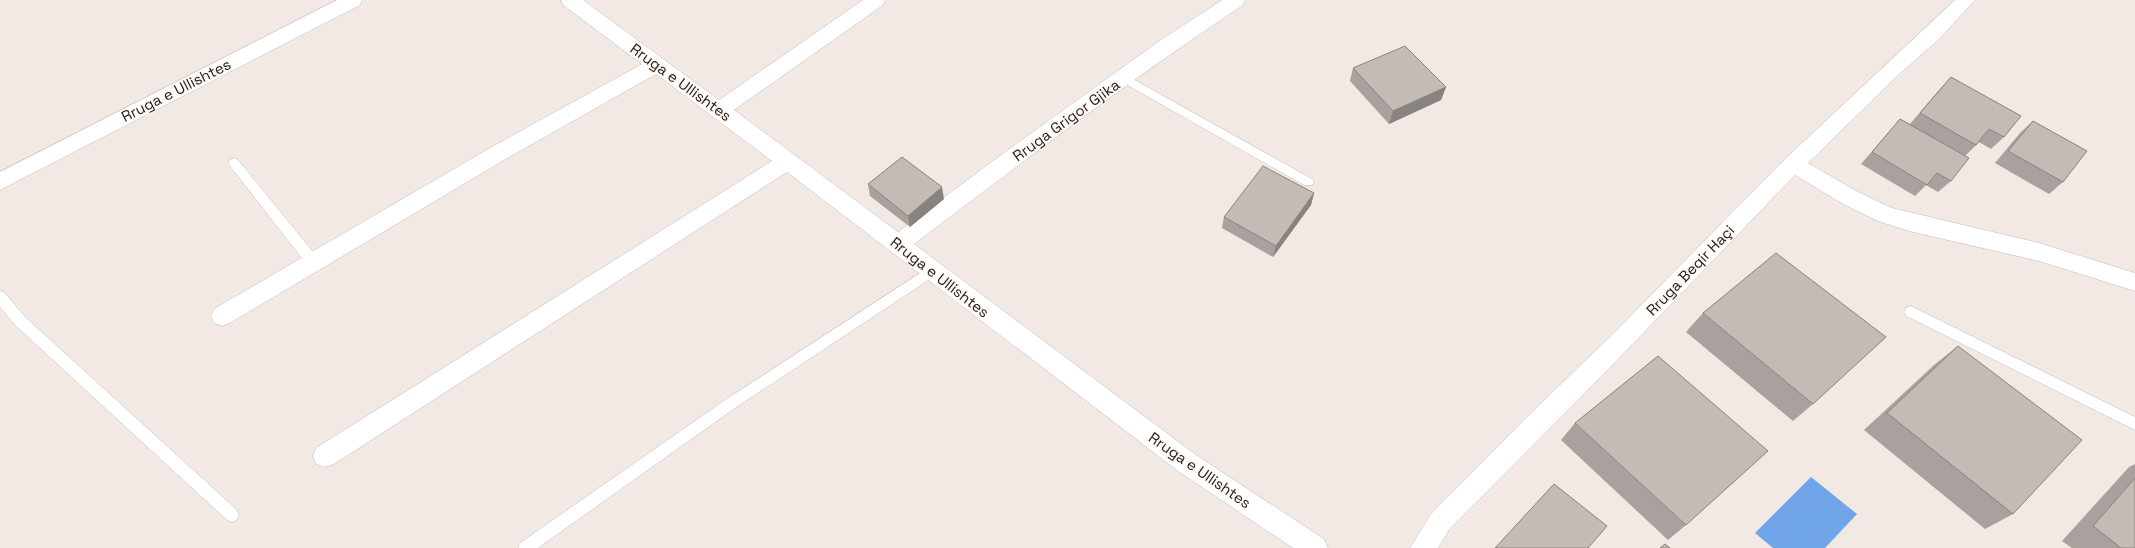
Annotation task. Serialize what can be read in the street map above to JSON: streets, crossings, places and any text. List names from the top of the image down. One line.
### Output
{"streets":{"street":["Rruga e Ullishtes","Rruga Grigor Gjika","Rruga Beqir Haçi"]},"crossings":[["Rruga e Ullishtes","Rruga Grigor Gjika"]]}
